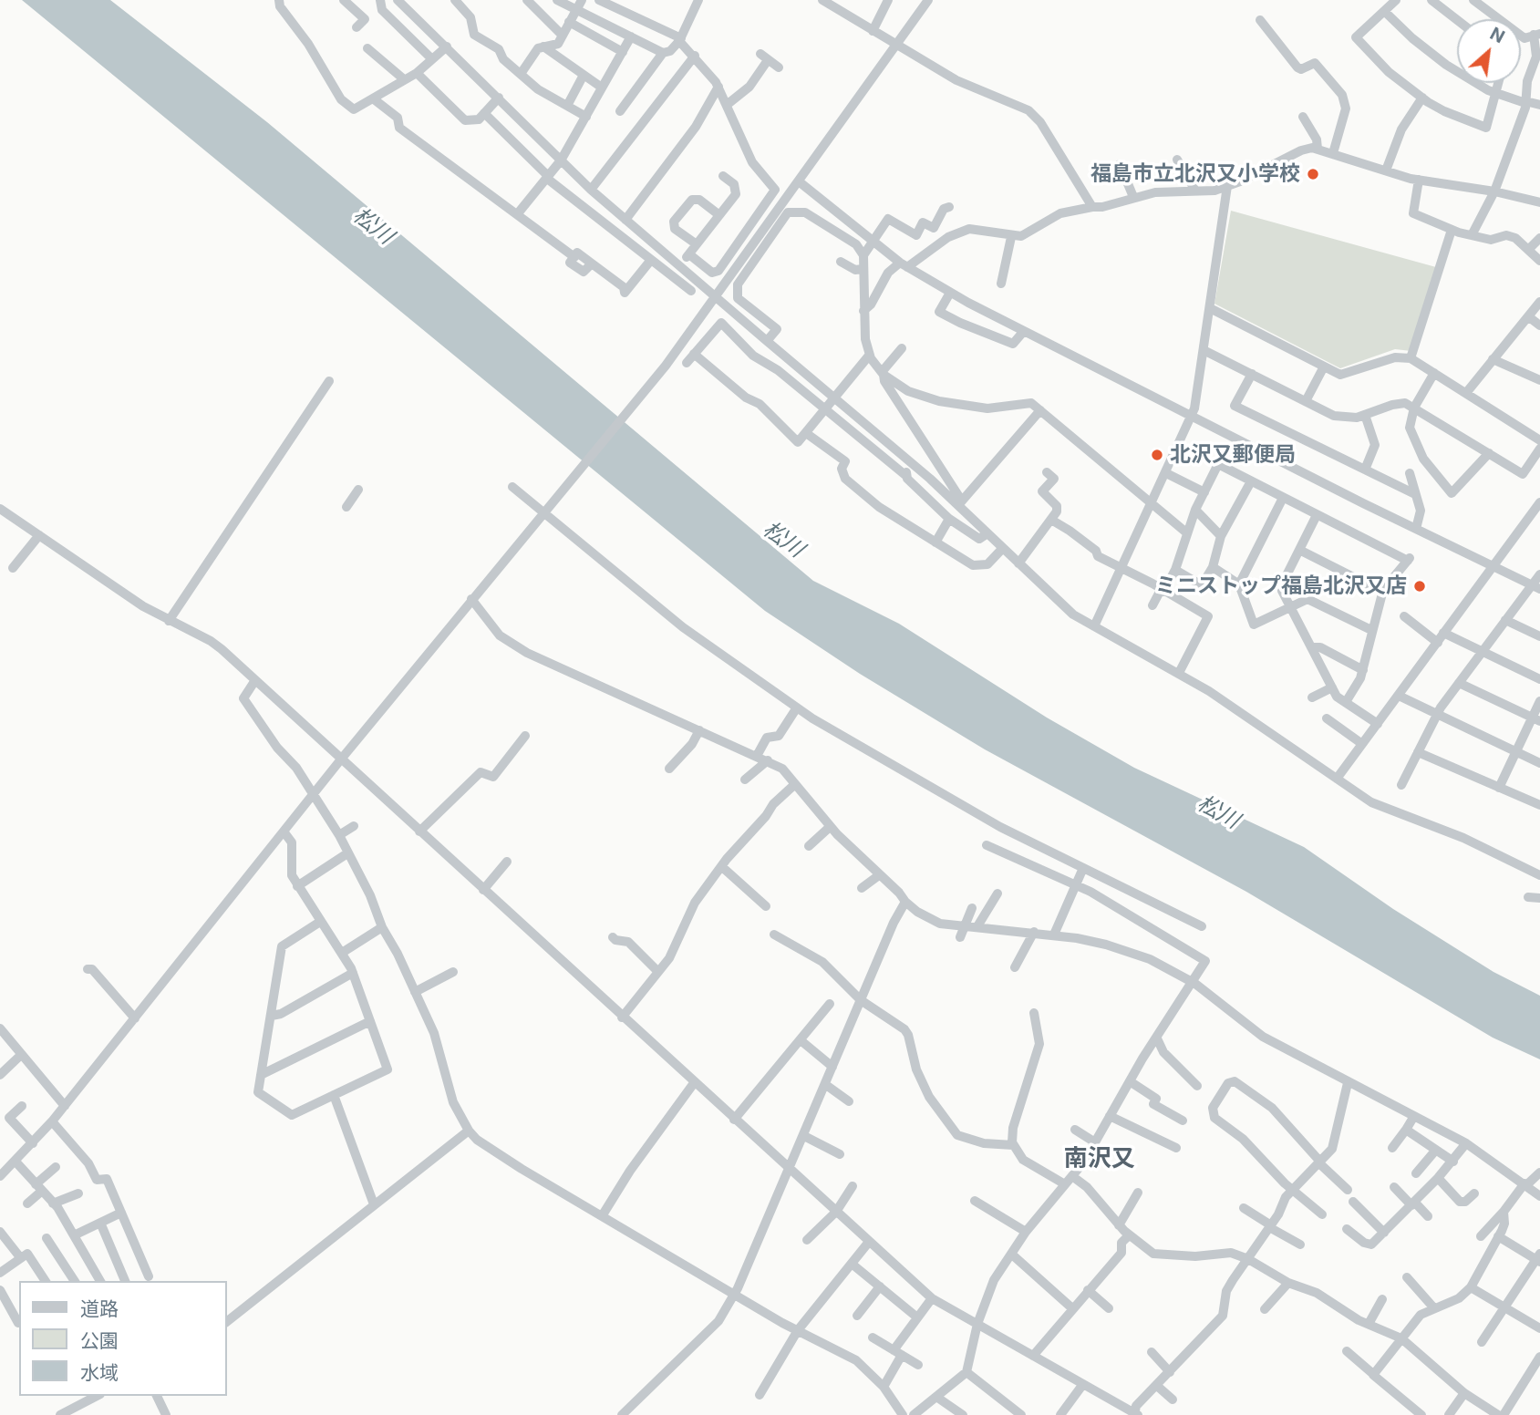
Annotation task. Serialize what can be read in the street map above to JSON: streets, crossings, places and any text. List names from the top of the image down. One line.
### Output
{"districts":["南沢又"],"water":["松川"],"places":["福島市立北沢又小学校","北沢又郵便局","ミニストップ福島北沢又店"],"legend":["道路","公園","水域"],"north":"top right"}
